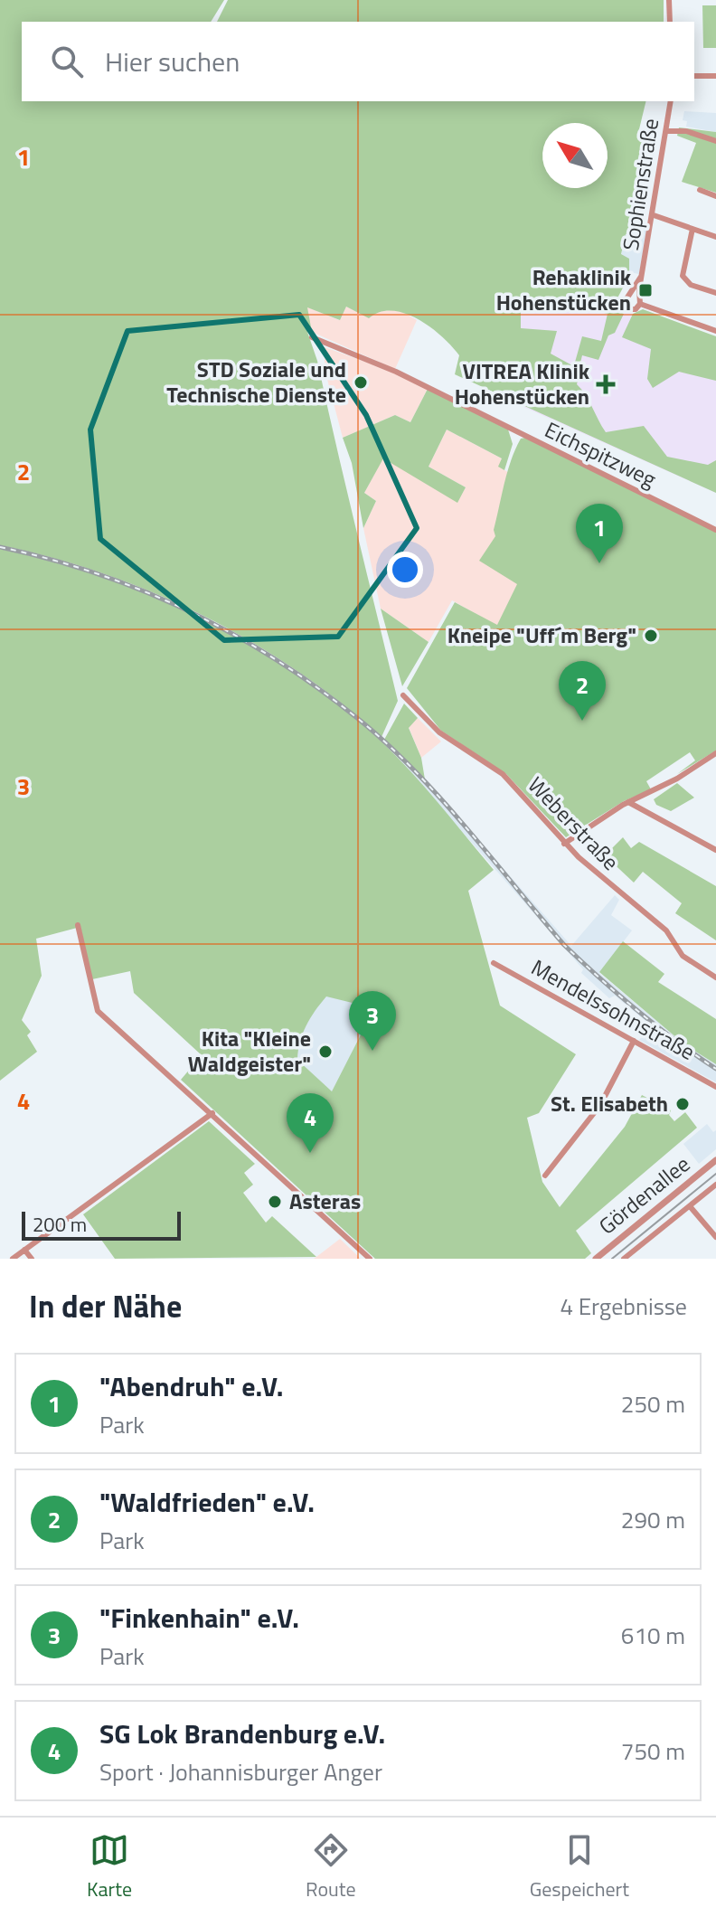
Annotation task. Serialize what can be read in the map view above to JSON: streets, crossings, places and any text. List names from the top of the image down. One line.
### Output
{"streets":{"street":["Sophienstraße","Eichspitzweg","Weberstraße","Mendelssohnstraße","Gördenallee"]},"places":{"transit":["Rehaklinik Hohenstücken"],"other":["STD Soziale und Technische Dienste","Kneipe \"Uff´m Berg\"","Kita \"Kleine Waldgeister\"","St. Elisabeth","Asteras"],"health":["VITREA Klinik Hohenstücken"]},"scale_bar":"200 m","north":"top left","page":{"search":"Hier suchen","pins":["1","2","3","4"],"scale":"200 m","heading":["In der Nähe","4 Ergebnisse"],"list":[{"mark":"1","name":"\"Abendruh\" e.V.","note":"Park","value":"250 m"},{"mark":"2","name":"\"Waldfrieden\" e.V.","note":"Park","value":"290 m"},{"mark":"3","name":"\"Finkenhain\" e.V.","note":"Park","value":"610 m"},{"mark":"4","name":"SG Lok Brandenburg e.V.","note":"Sport · Johannisburger Anger","value":"750 m"}],"nav":["Karte","Route","Gespeichert"]},"grid":{"rows":["1","2","3","4"]}}
